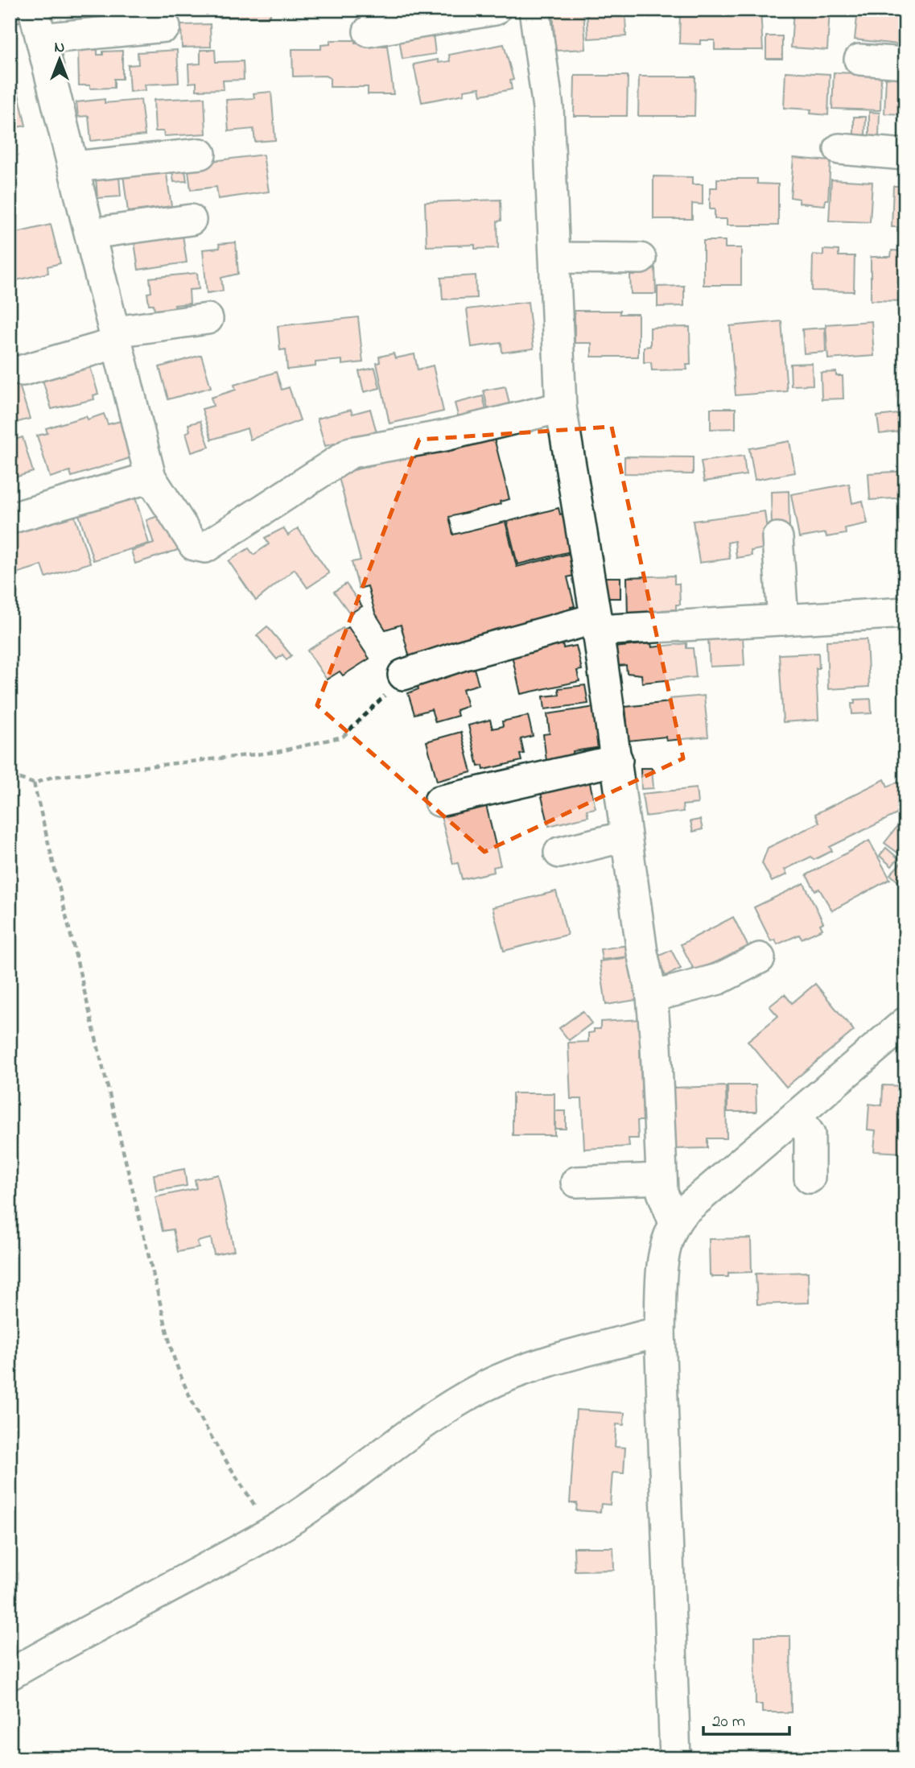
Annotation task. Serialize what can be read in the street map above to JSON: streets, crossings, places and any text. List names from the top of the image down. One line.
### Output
{"scale_bar":"20 m","north":"top"}
